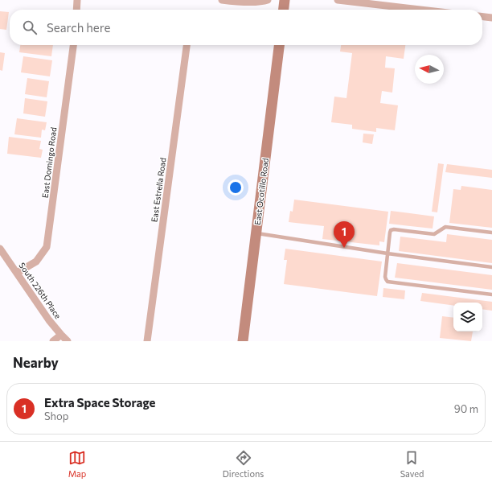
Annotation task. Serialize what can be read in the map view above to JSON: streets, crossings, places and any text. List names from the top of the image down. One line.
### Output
{"streets":{"main road":["East Ocotillo Road"],"street":["East Domingo Road","East Estrella Road","South 226th Place"]},"crossings":[["East Domingo Road","South 226th Place"]],"north":"left","page":{"search":"Search here","pins":"1","heading":"Nearby","list":[{"mark":"1","name":"Extra Space Storage","note":"Shop","value":"90 m"}],"nav":["Map","Directions","Saved"]}}
